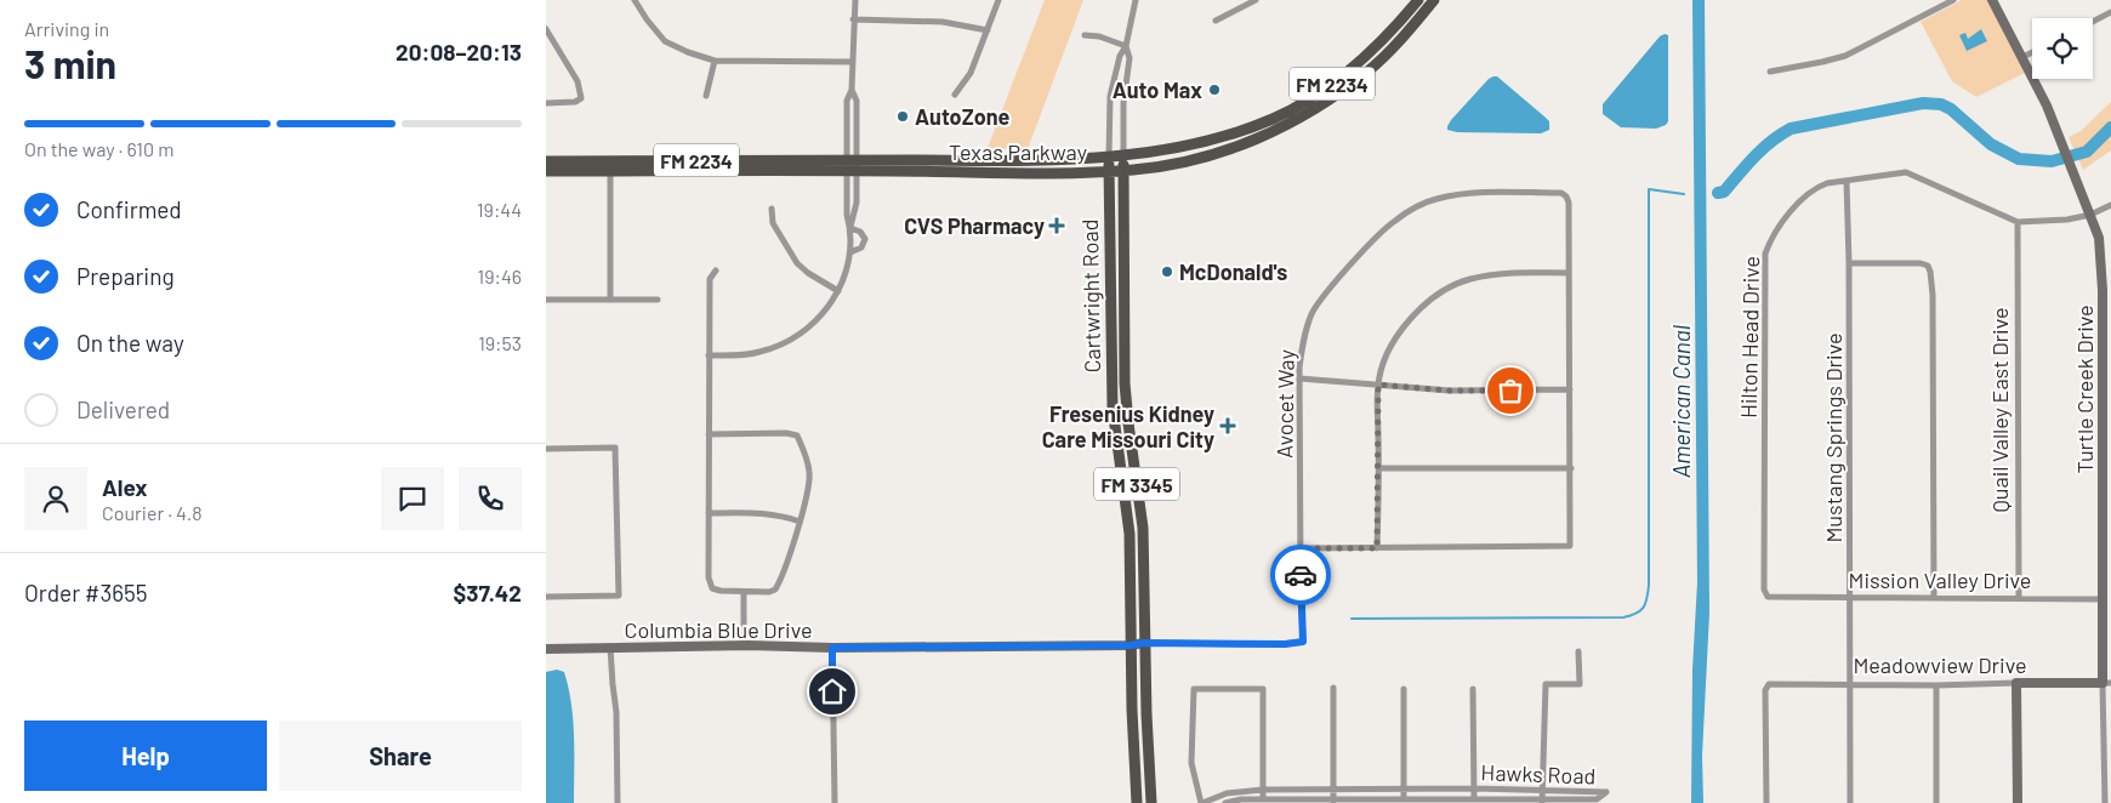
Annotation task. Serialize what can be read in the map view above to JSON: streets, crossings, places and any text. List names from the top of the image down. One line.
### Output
{"streets":{"main road":["FM 2234","Texas Parkway","Cartwright Road","FM 3345"],"street":["Hilton Head Drive","Turtle Creek Drive","Avocet Way","Quail Valley East Drive","Mustang Springs Drive","Mission Valley Drive","Columbia Blue Drive","Meadowview Drive","Hawks Road"]},"crossings":[["Texas Parkway","Cartwright Road"],["Cartwright Road","Avocet Way"],["Cartwright Road","Columbia Blue Drive"],["Hilton Head Drive","Turtle Creek Drive"],["Hilton Head Drive","Quail Valley East Drive"],["Hilton Head Drive","Mustang Springs Drive"],["Hilton Head Drive","Mission Valley Drive"],["Turtle Creek Drive","Mission Valley Drive"],["Turtle Creek Drive","Meadowview Drive"],["Avocet Way","Columbia Blue Drive"],["Quail Valley East Drive","Mission Valley Drive"],["Mustang Springs Drive","Mission Valley Drive"],["Mustang Springs Drive","Meadowview Drive"]],"water":["American Canal"],"places":{"other":["Auto Max","AutoZone","McDonald's"],"health":["CVS Pharmacy","Fresenius Kidney Care Missouri City"]},"page":{"heading":["3 min","Arriving in","20:08–20:13"],"panel":["Alex","Courier · 4.8","Order #3655","$37.42"],"bar":"On the way · 610 m","list":[["Confirmed","19:44"],["Preparing","19:46"],["On the way","19:53"],"Delivered"],"buttons":["Help","Share"]}}
